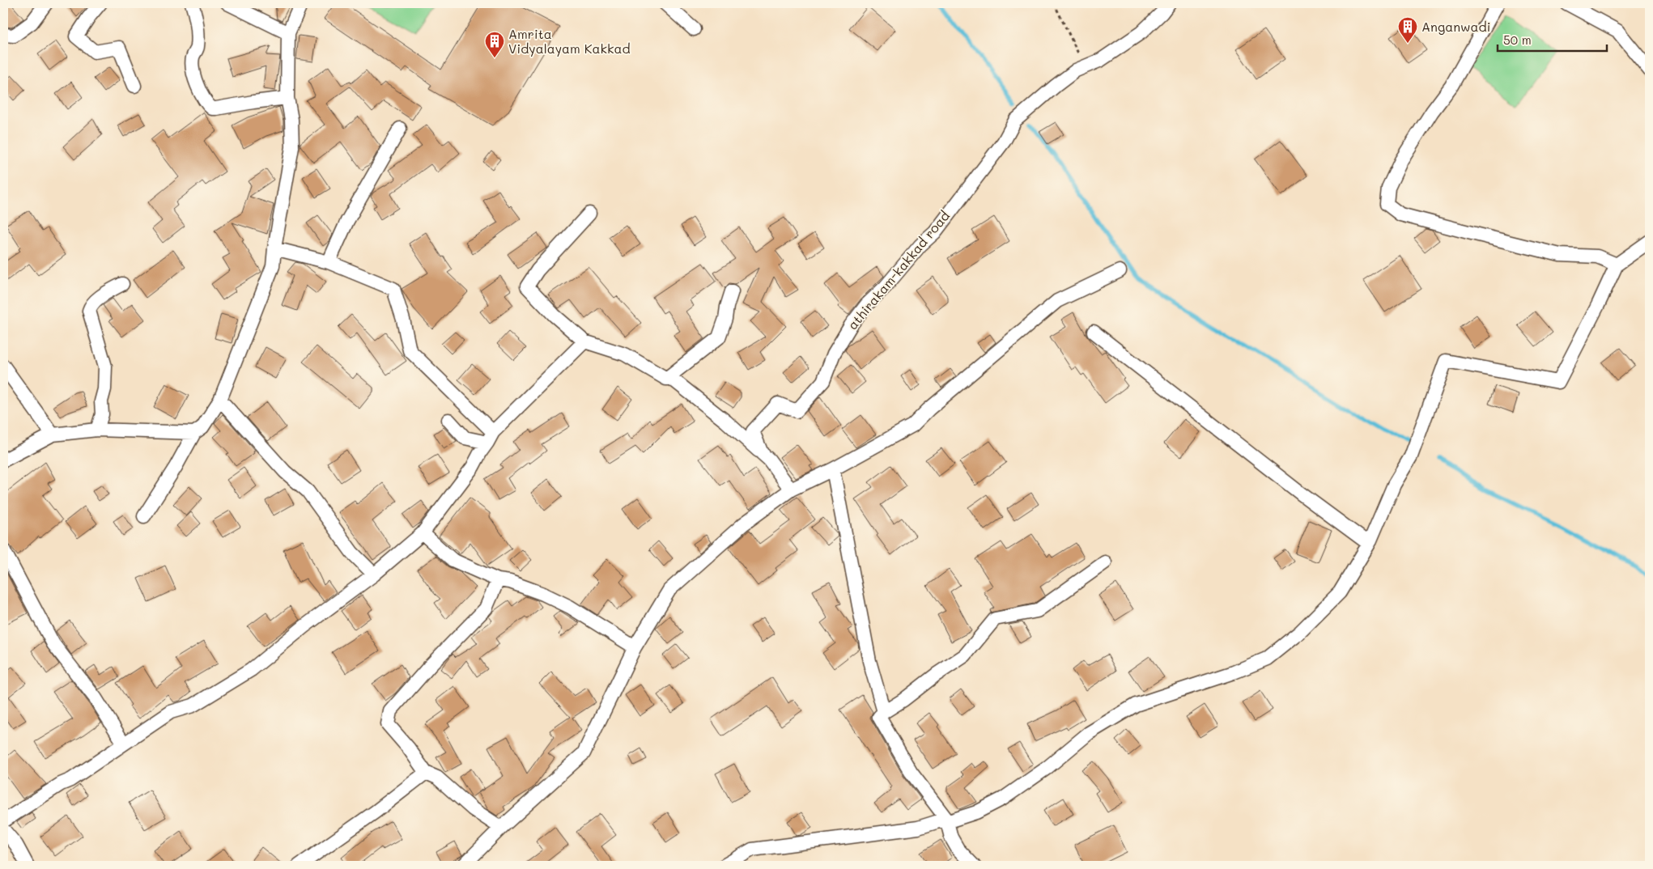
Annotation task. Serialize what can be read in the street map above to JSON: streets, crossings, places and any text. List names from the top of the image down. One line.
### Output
{"streets":{"street":["athirakam-kakkad road"]},"places":{"building":["Anganwadi","Amrita Vidyalayam Kakkad"]},"scale_bar":"50 m"}
